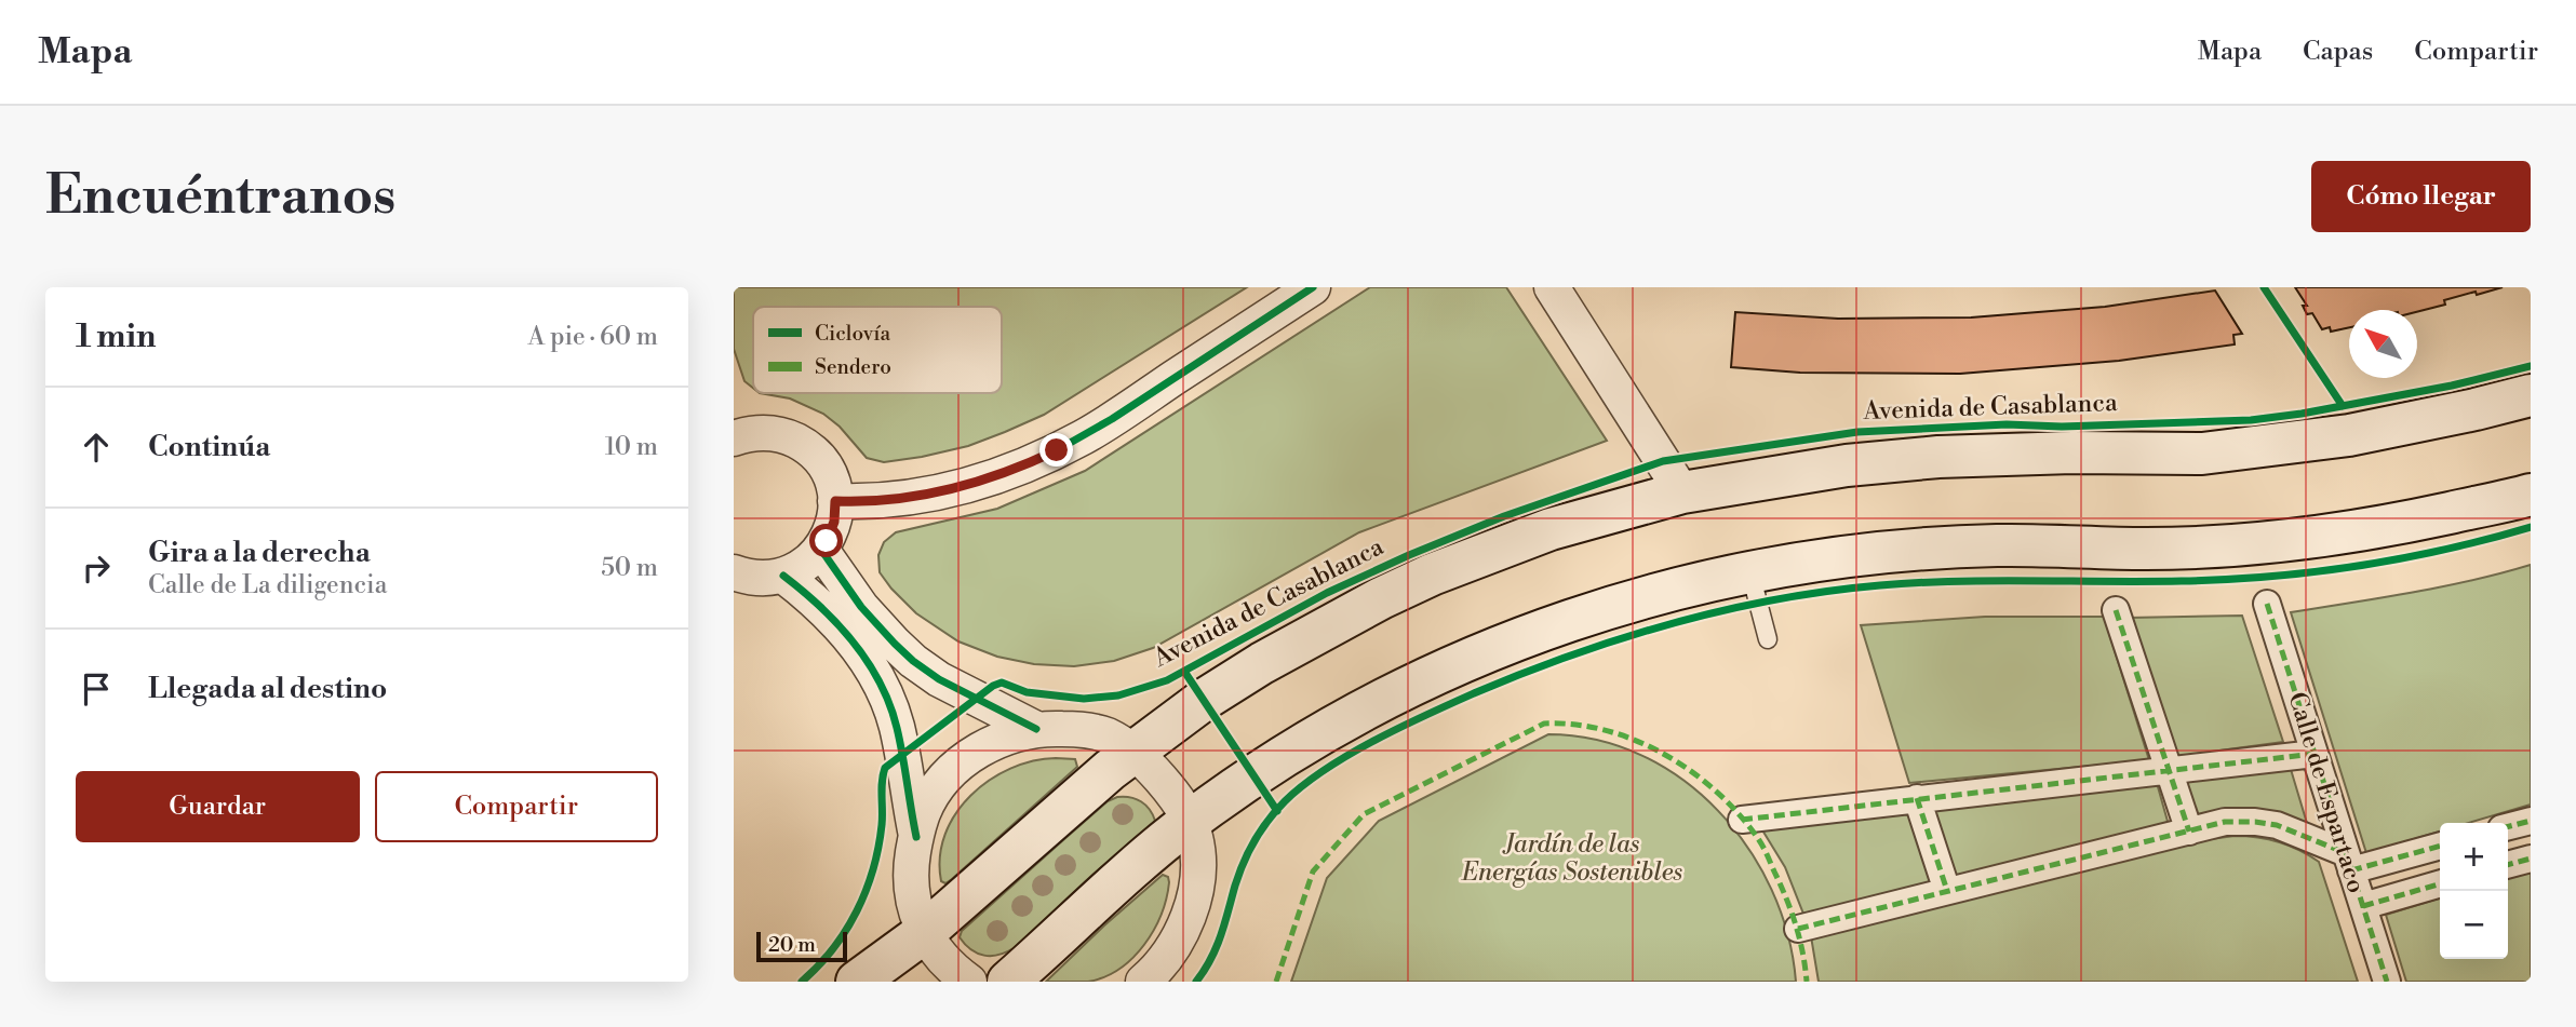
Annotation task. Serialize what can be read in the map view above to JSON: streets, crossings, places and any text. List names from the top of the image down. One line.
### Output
{"streets":{"main road":["Avenida de Casablanca"],"street":["Calle de Espartaco"]},"parks":["Jardín de las Energías Sostenibles"],"legend":["Ciclovía","Sendero"],"scale_bar":"20 m","north":"top left","page":{"header":"Mapa","nav":["Mapa","Capas","Compartir"],"buttons":["Cómo llegar",["Guardar","Compartir"]],"title":"Encuéntranos","heading":["1 min","A pie · 60 m"],"list":[["Continúa","10 m"],["Gira a la derecha","Calle de La diligencia","50 m"],"Llegada al destino"],"map_buttons":["+","−"],"scale":"20 m"}}
